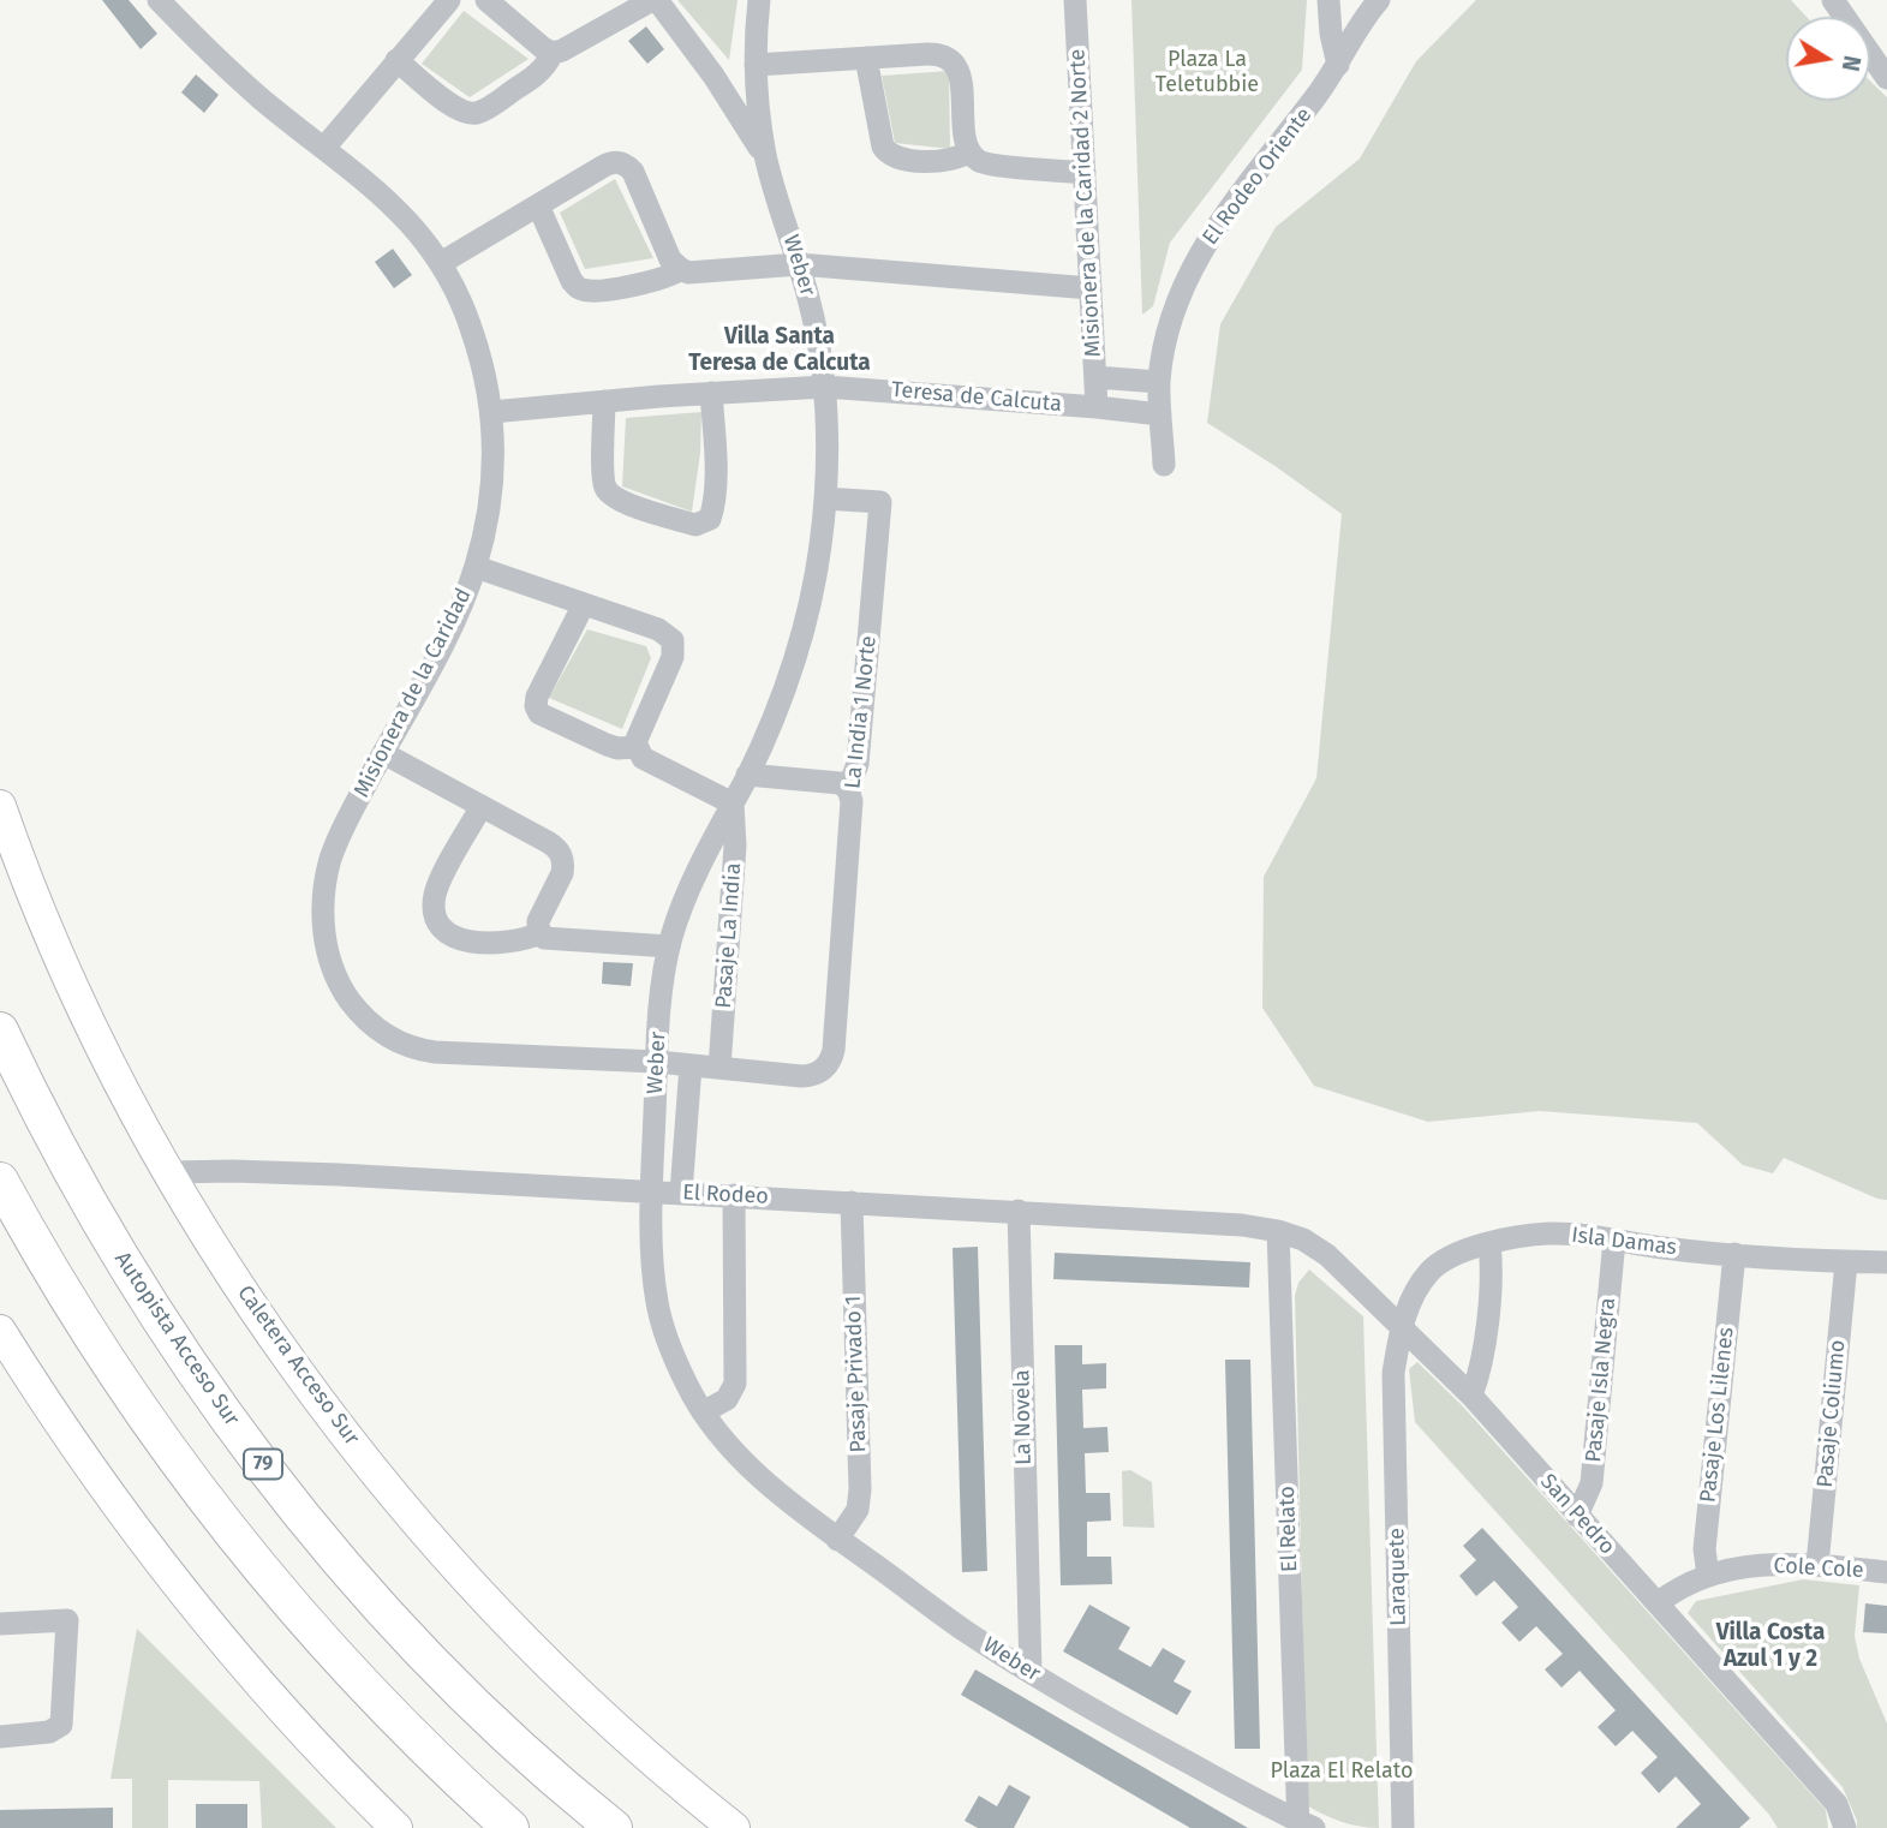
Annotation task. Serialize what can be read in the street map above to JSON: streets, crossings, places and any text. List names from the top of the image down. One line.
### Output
{"streets":{"highway":["Autopista Acceso Sur","79"],"main road":["Caletera Acceso Sur"],"street":["El Rodeo Oriente","Misionera de la Caridad 2 Norte","Weber","Teresa de Calcuta","Misionera de la Caridad","La India 1 Norte","Pasaje La India","El Rodeo","Isla Damas","Pasaje Privado 1","Pasaje Isla Negra","Pasaje Coliumo","Pasaje Los Lilenes","La Novela","San Pedro","El Relato","Cole Cole","Laraquete"]},"crossings":[["El Rodeo Oriente","Teresa de Calcuta"],["Misionera de la Caridad 2 Norte","Teresa de Calcuta"],["Weber","Teresa de Calcuta"],["Weber","Misionera de la Caridad"],["Weber","La India 1 Norte"],["Weber","Pasaje La India"],["Weber","El Rodeo"],["Weber","Pasaje Privado 1"],["Weber","La Novela"],["Weber","El Relato"],["Teresa de Calcuta","Misionera de la Caridad"],["Misionera de la Caridad","La India 1 Norte"],["Misionera de la Caridad","Pasaje La India"],["El Rodeo","Caletera Acceso Sur"],["El Rodeo","Pasaje Privado 1"],["El Rodeo","La Novela"],["El Rodeo","San Pedro"],["El Rodeo","El Relato"],["Isla Damas","Pasaje Isla Negra"],["Isla Damas","Pasaje Coliumo"],["Isla Damas","Pasaje Los Lilenes"],["Isla Damas","San Pedro"],["Isla Damas","Laraquete"],["Pasaje Isla Negra","San Pedro"],["Pasaje Coliumo","Cole Cole"],["Pasaje Los Lilenes","Cole Cole"],["San Pedro","El Relato"],["San Pedro","Cole Cole"],["San Pedro","Laraquete"]],"districts":["Villa Santa Teresa de Calcuta","Villa Costa Azul 1 y 2"],"parks":["Plaza La Teletubbie","Plaza El Relato"],"north":"right"}
